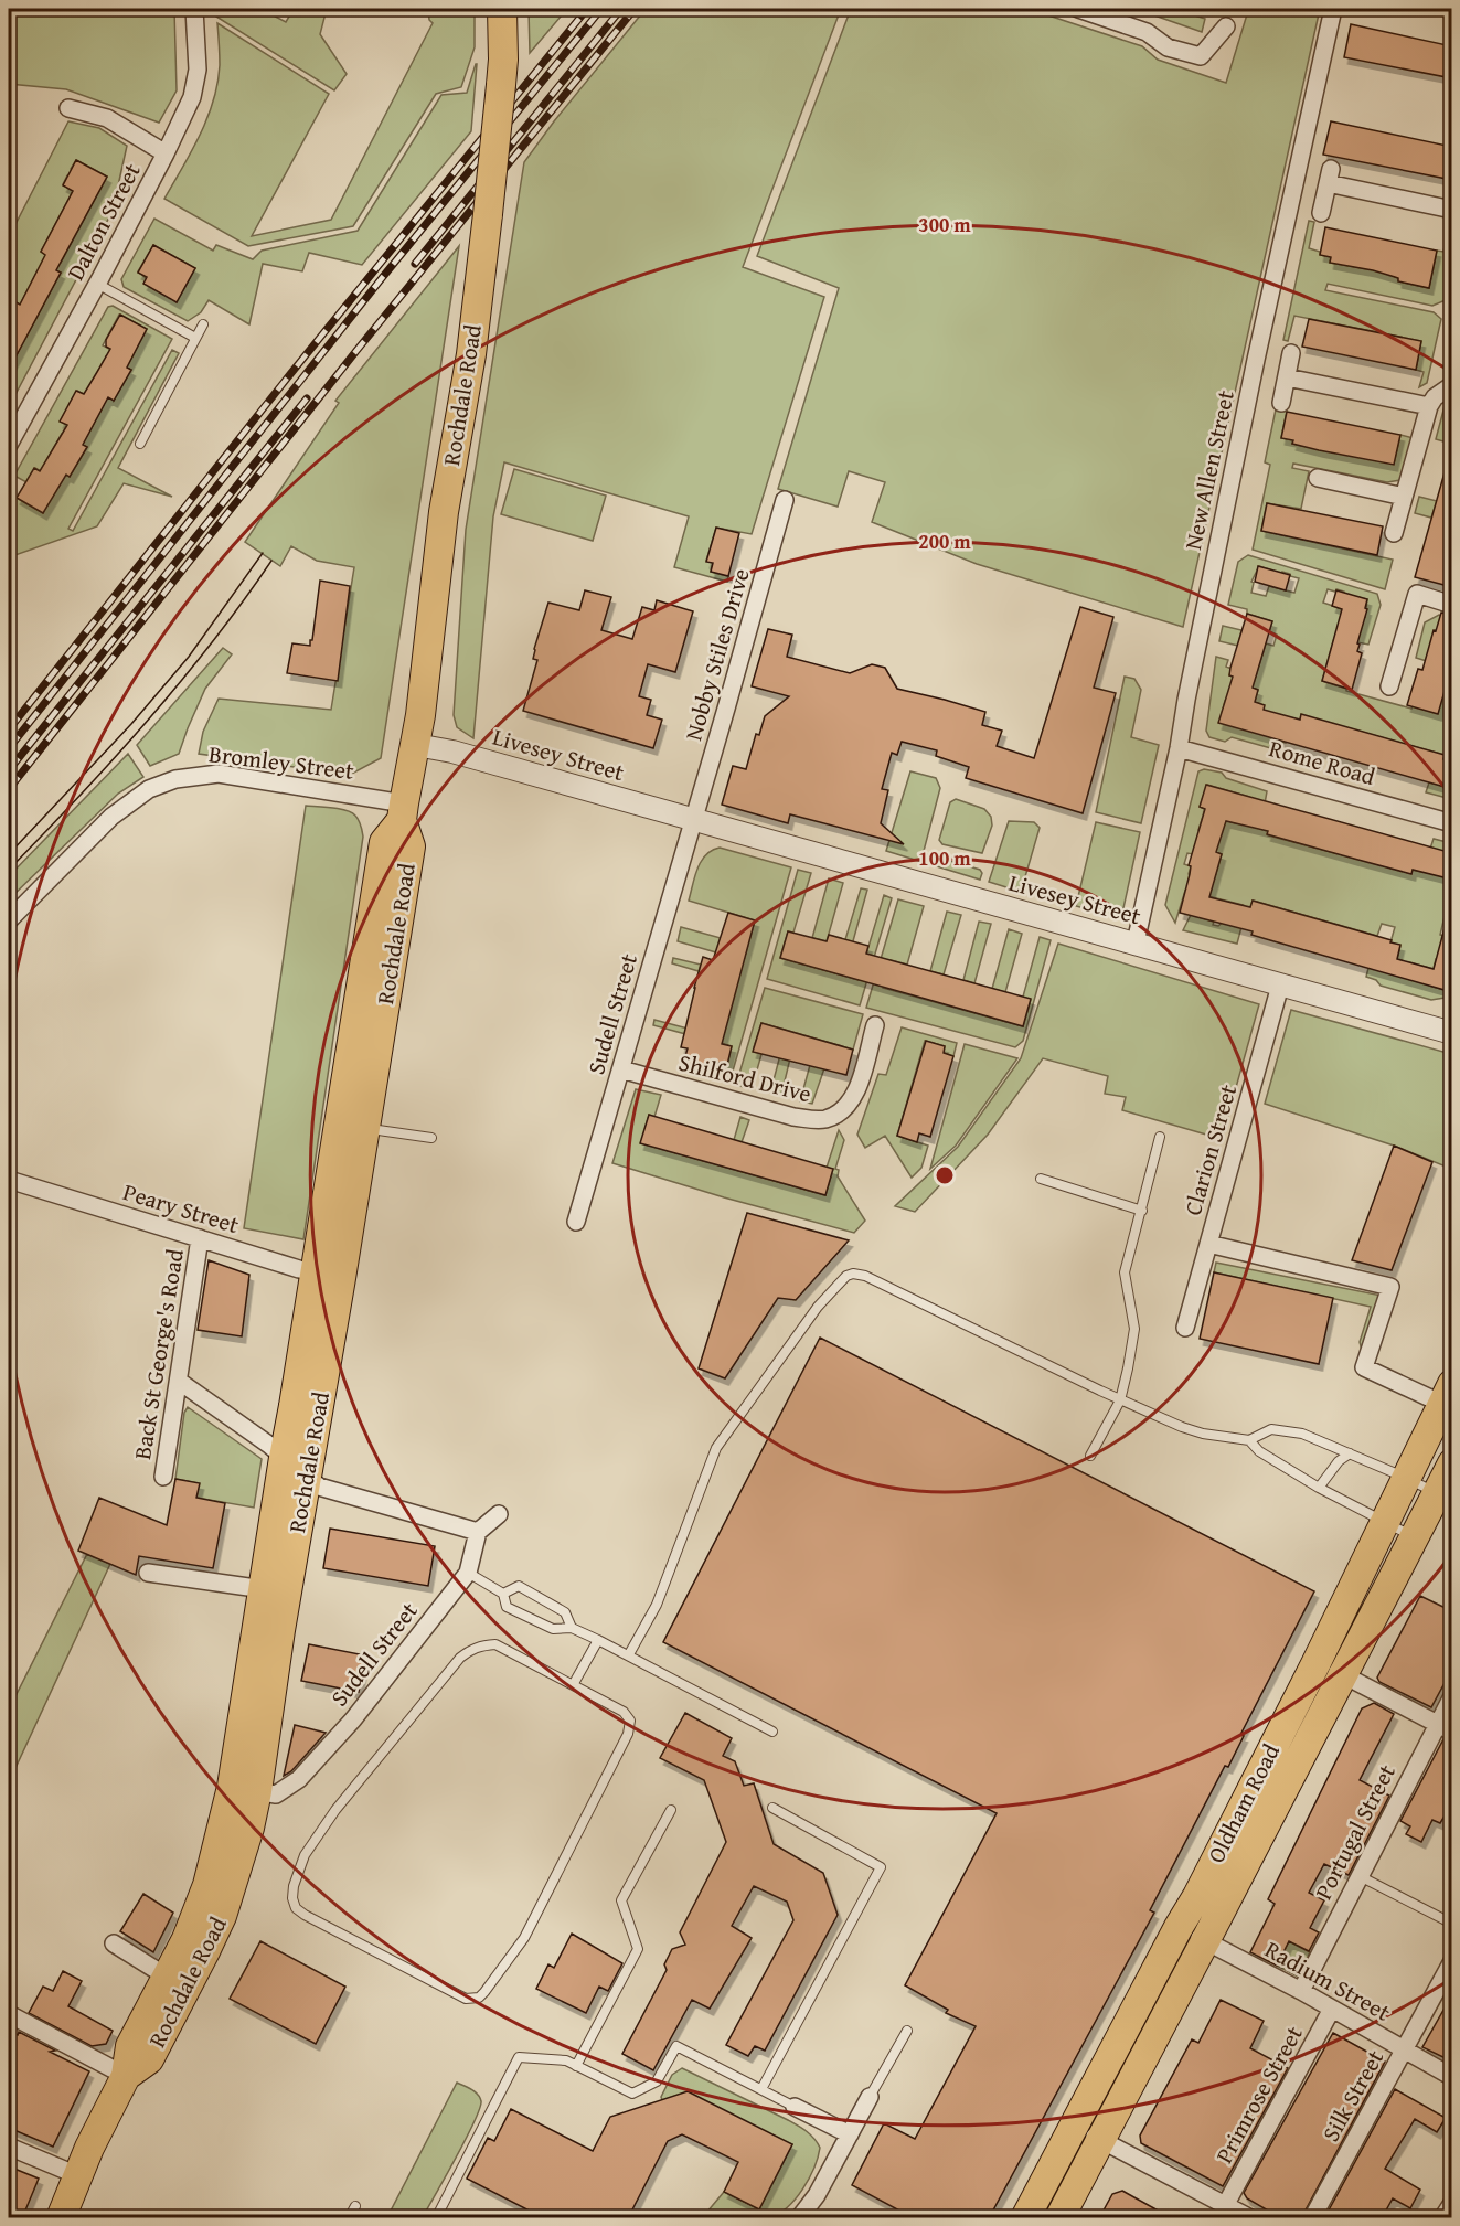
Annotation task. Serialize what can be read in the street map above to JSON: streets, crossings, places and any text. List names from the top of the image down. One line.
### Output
{"streets":{"highway":["Rochdale Road","Oldham Road"],"street":["Dalton Street","New Allen Street","Nobby Stiles Drive","Livesey Street","Bromley Street","Rome Road","Sudell Street","Shilford Drive","Clarion Street","Peary Street","Back St George's Road","Portugal Street","Radium Street","Primrose Street","Silk Street"]},"crossings":[["Rochdale Road","Livesey Street"],["Rochdale Road","Bromley Street"],["Rochdale Road","Sudell Street"],["Rochdale Road","Peary Street"],["New Allen Street","Livesey Street"],["New Allen Street","Rome Road"],["Nobby Stiles Drive","Livesey Street"],["Nobby Stiles Drive","Sudell Street"],["Livesey Street","Sudell Street"],["Livesey Street","Clarion Street"],["Sudell Street","Shilford Drive"],["Peary Street","Back St George's Road"],["Oldham Road","Radium Street"],["Portugal Street","Radium Street"],["Radium Street","Primrose Street"],["Radium Street","Silk Street"]],"rings":["300 m","200 m","100 m"]}
